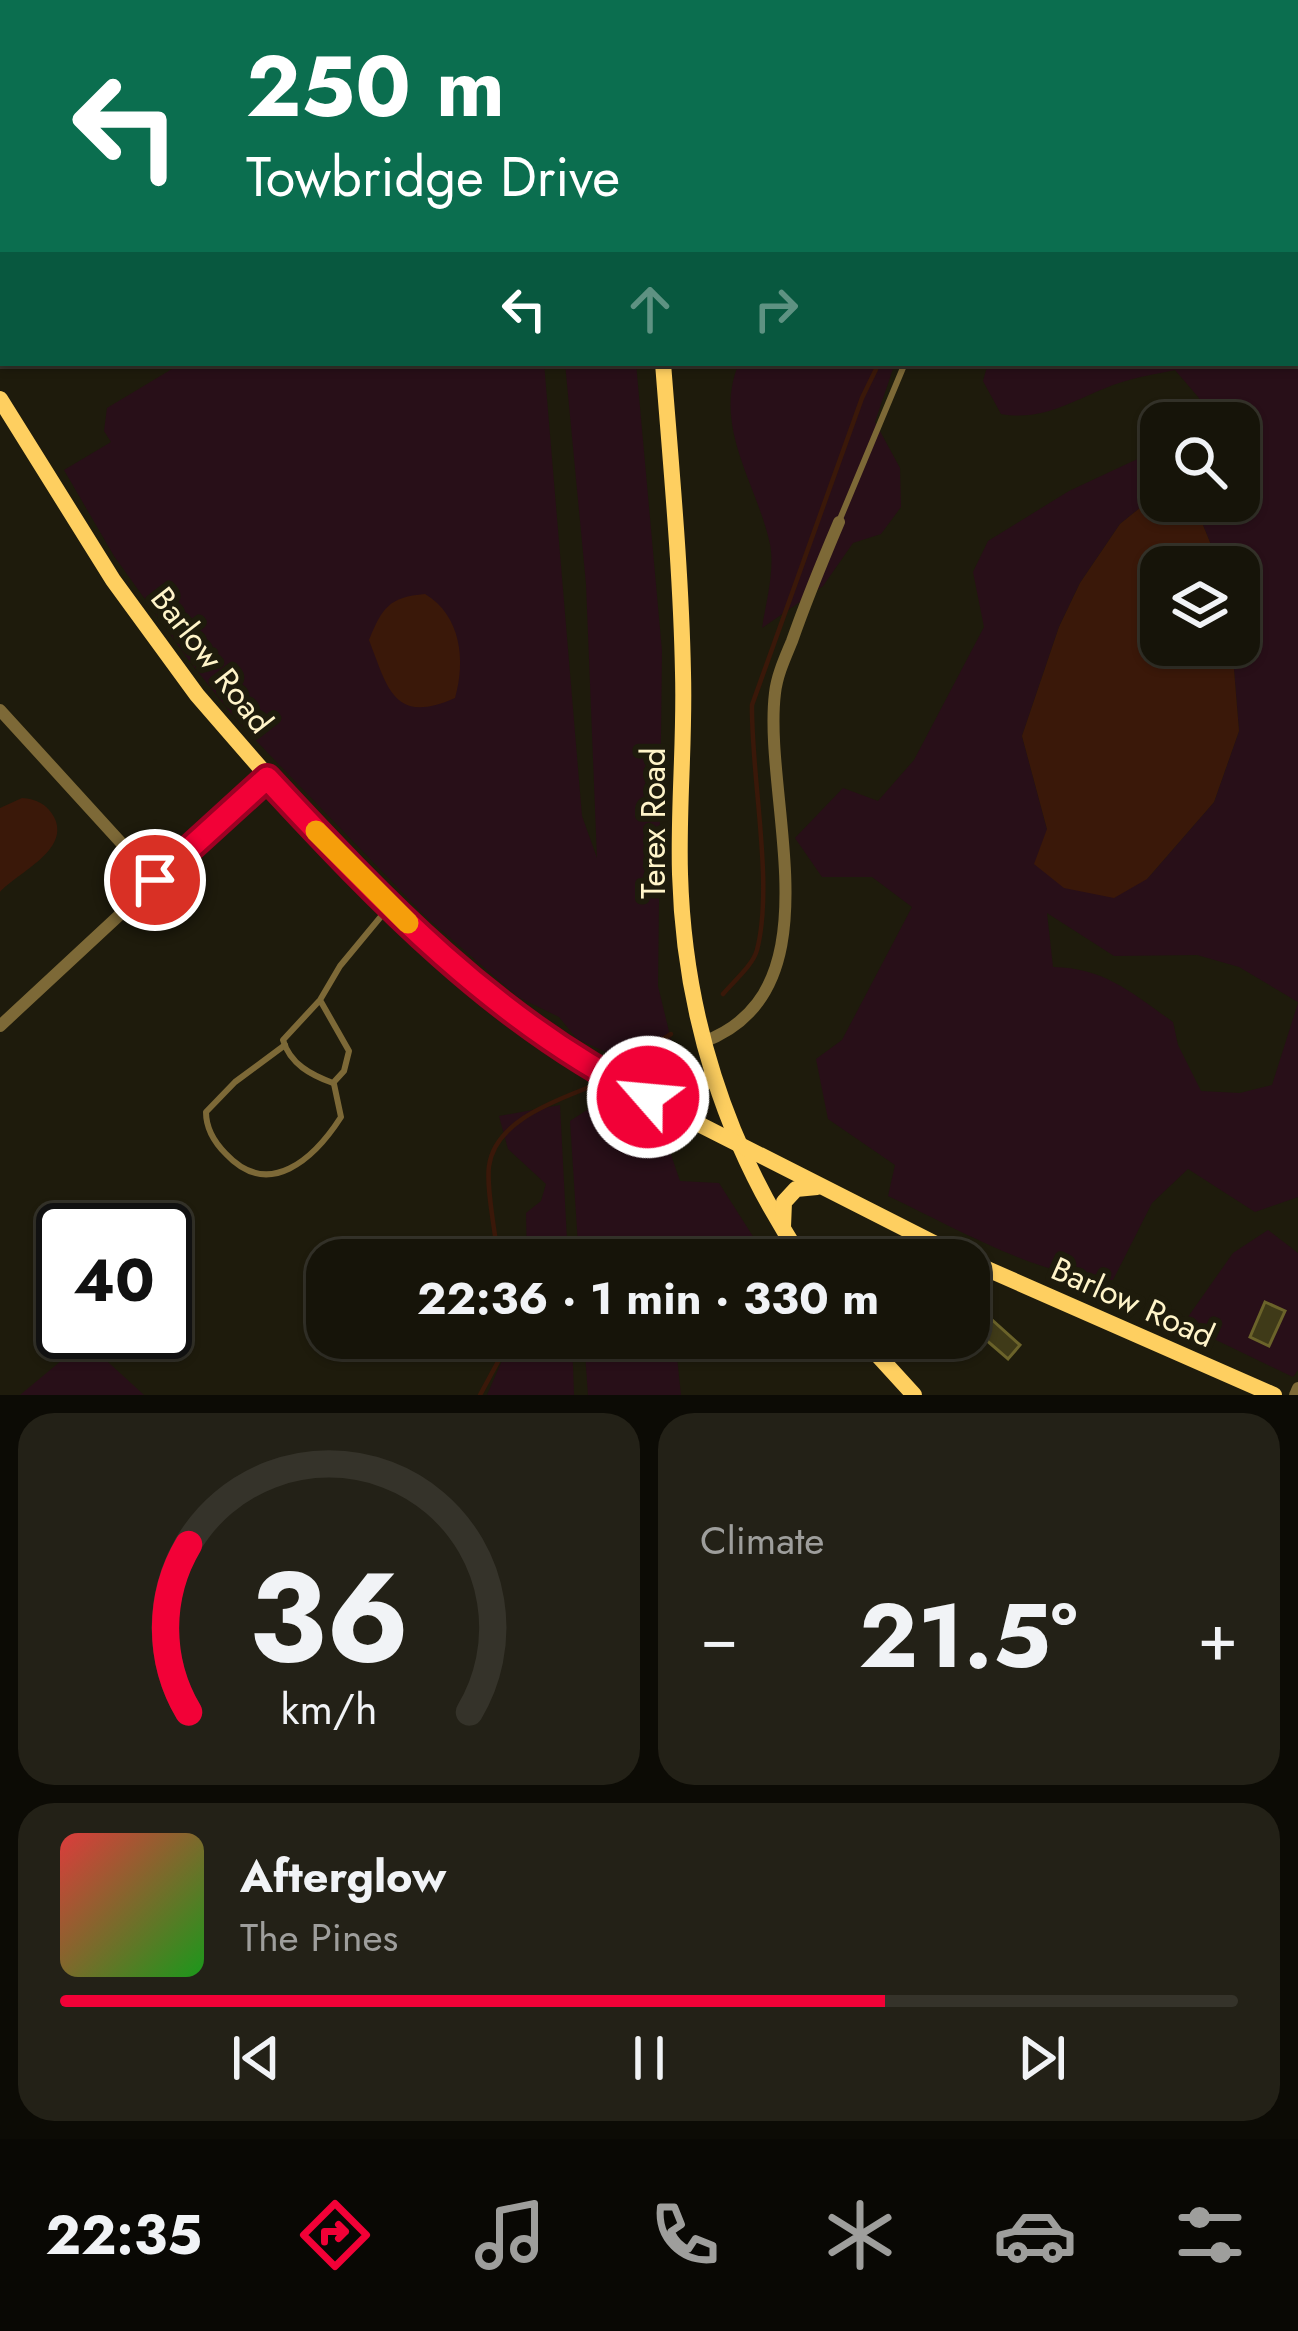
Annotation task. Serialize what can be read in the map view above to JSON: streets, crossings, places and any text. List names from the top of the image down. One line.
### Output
{"streets":{"street":["Barlow Road","Terex Road"]},"crossings":[["Barlow Road","Terex Road"]],"page":{"turn":["250 m","Towbridge Drive"],"limit":"40","trip":"22:36 · 1 min · 330 m","tile":"Climate","heat":["−","21.5°","+"],"song":["Afterglow","The Pines"],"tabs":"22:35","gauge":["36","km/h"]}}
